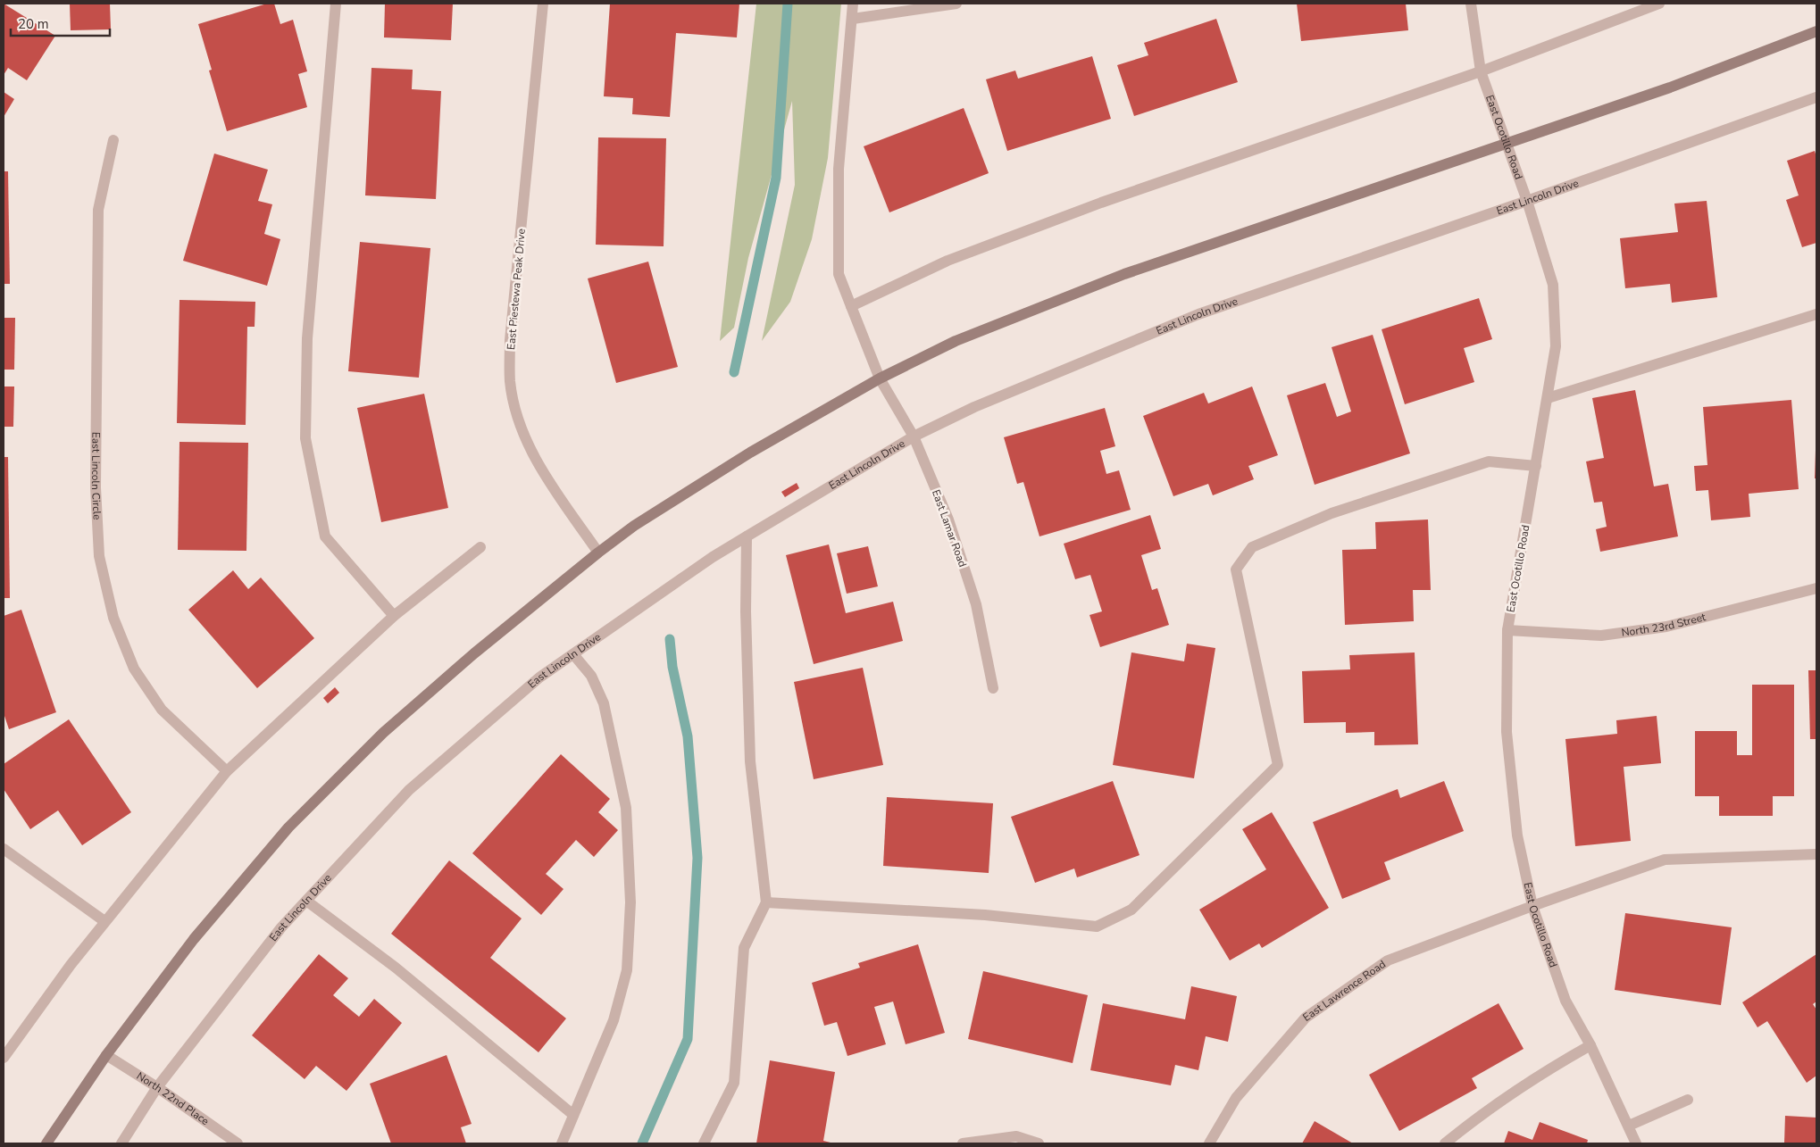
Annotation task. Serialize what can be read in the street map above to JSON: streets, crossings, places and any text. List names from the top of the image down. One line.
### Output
{"streets":{"street":["East Ocotillo Road","East Lincoln Drive","East Piestewa Peak Drive","East Lincoln Circle","East Lamar Road","North 23rd Street","East Lawrence Road","North 22nd Place"]},"crossings":[["East Ocotillo Road","East Lincoln Drive"],["East Ocotillo Road","North 23rd Street"],["East Ocotillo Road","East Lawrence Road"],["East Lincoln Drive","East Lamar Road"],["East Lincoln Drive","North 22nd Place"]],"scale_bar":"20 m"}
